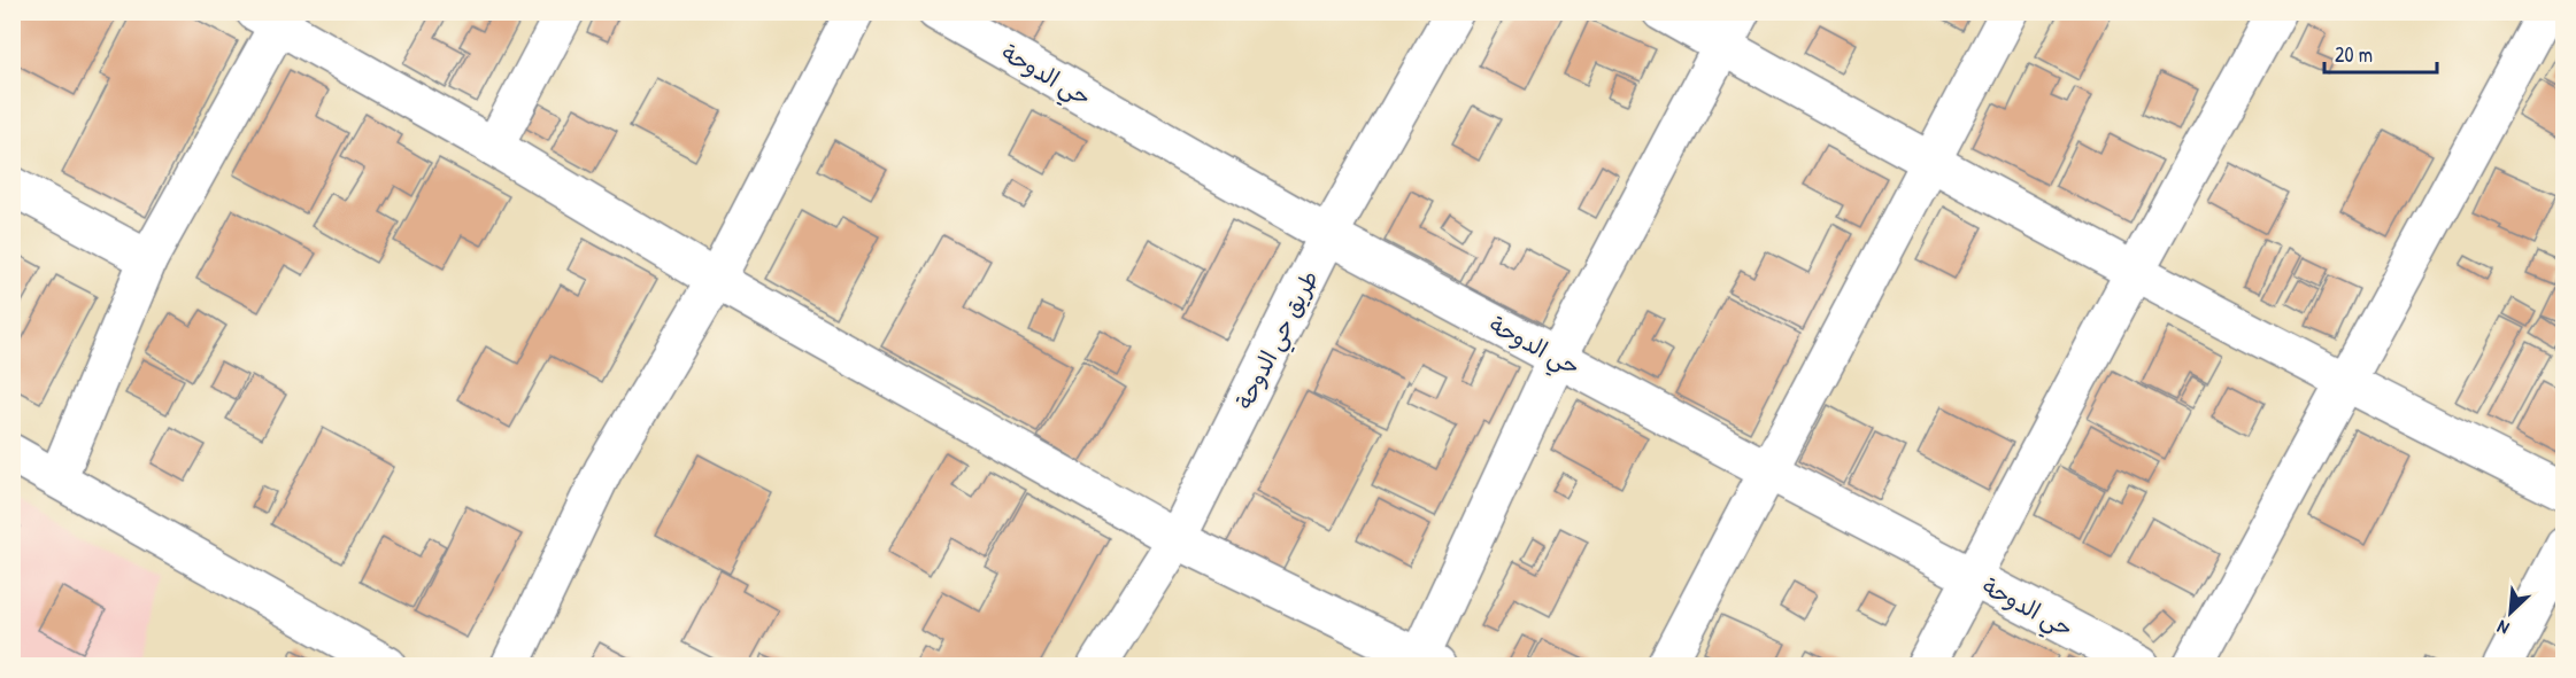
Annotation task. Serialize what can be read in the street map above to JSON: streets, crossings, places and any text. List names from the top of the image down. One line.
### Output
{"streets":{"street":["حي الدوحة","طريق حي الدوحة"]},"crossings":[["حي الدوحة","طريق حي الدوحة"]],"scale_bar":"20 m","north":"bottom left"}
